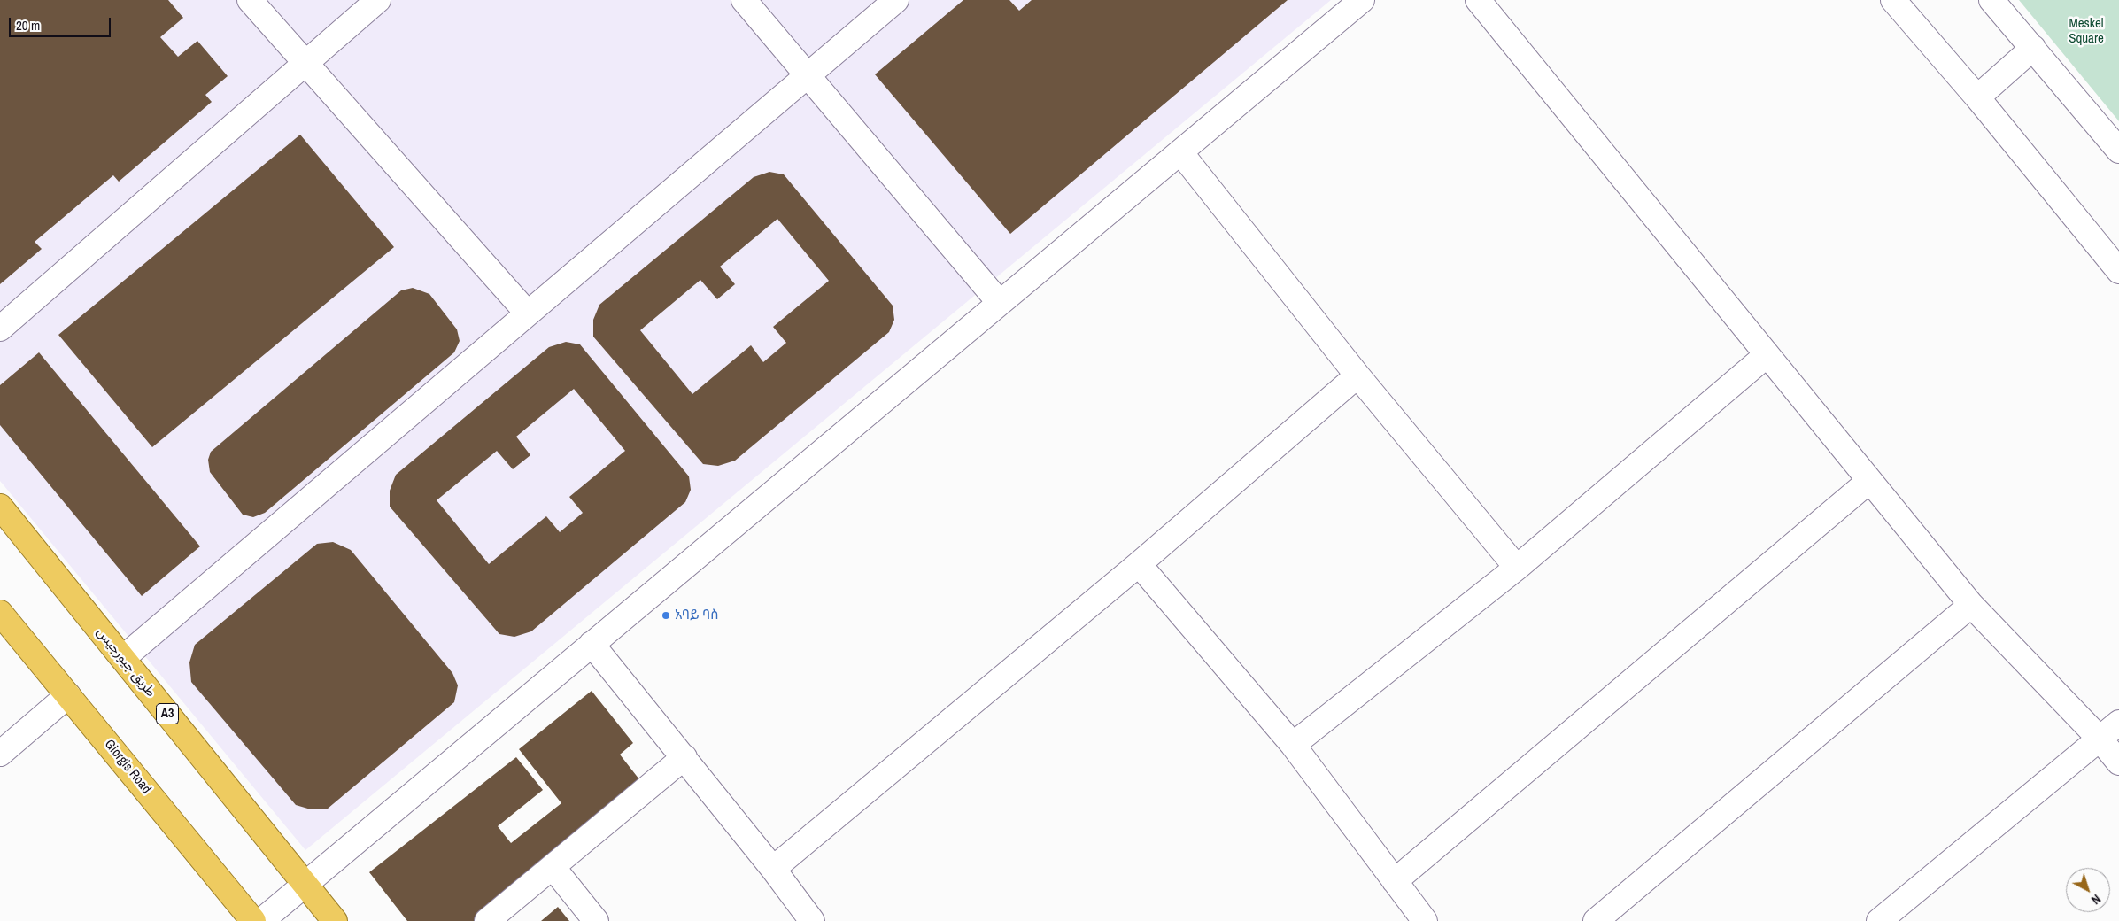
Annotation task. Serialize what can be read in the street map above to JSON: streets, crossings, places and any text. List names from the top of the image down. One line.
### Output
{"streets":{"highway":["طريق جيورجيس","A3","Giorgis Road"]},"parks":["Meskel Square"],"places":["አባይ ባስ"],"scale_bar":"20 m","north":"bottom right"}
